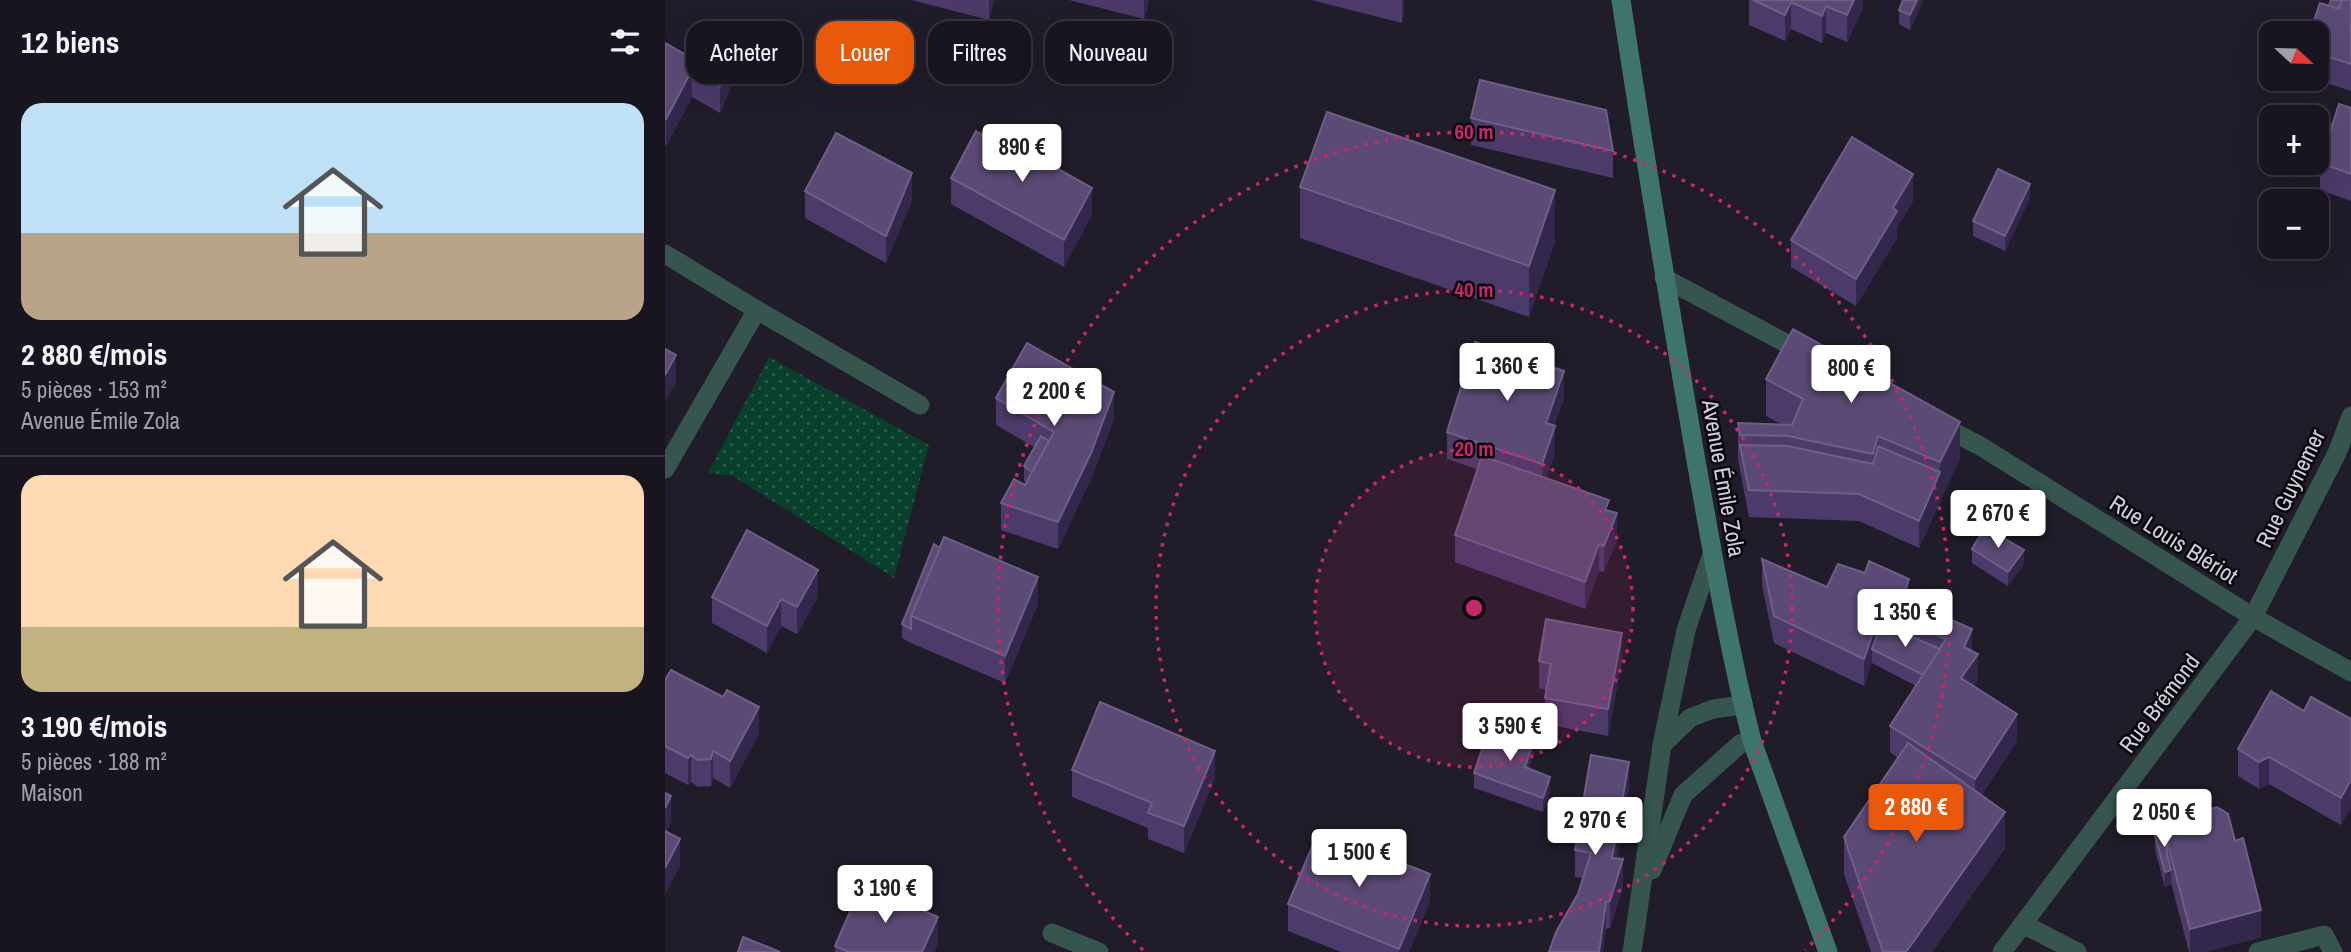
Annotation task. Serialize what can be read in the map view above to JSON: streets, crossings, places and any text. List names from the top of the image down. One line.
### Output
{"streets":{"main road":["Avenue Émile Zola"],"street":["Rue Guynemer","Rue Louis Blériot","Rue Brémond"]},"crossings":[["Rue Guynemer","Rue Louis Blériot"],["Rue Guynemer","Rue Brémond"],["Rue Louis Blériot","Rue Brémond"]],"north":"right","page":{"heading":"12 biens","map_buttons":["+","−"],"chip":["Acheter","Louer","Filtres","Nouveau"],"list":[{"name":"2 880 €/mois","note":"5 pièces · 153 m² · Avenue Émile Zola"},{"name":"3 190 €/mois","note":"5 pièces · 188 m² · Maison"}],"price":["890 €","1 360 €","800 €","2 200 €","2 670 €","1 350 €","3 590 €","2 880 €","2 050 €","2 970 €","1 500 €","3 190 €"]},"rings":["60 m","40 m","20 m"]}
